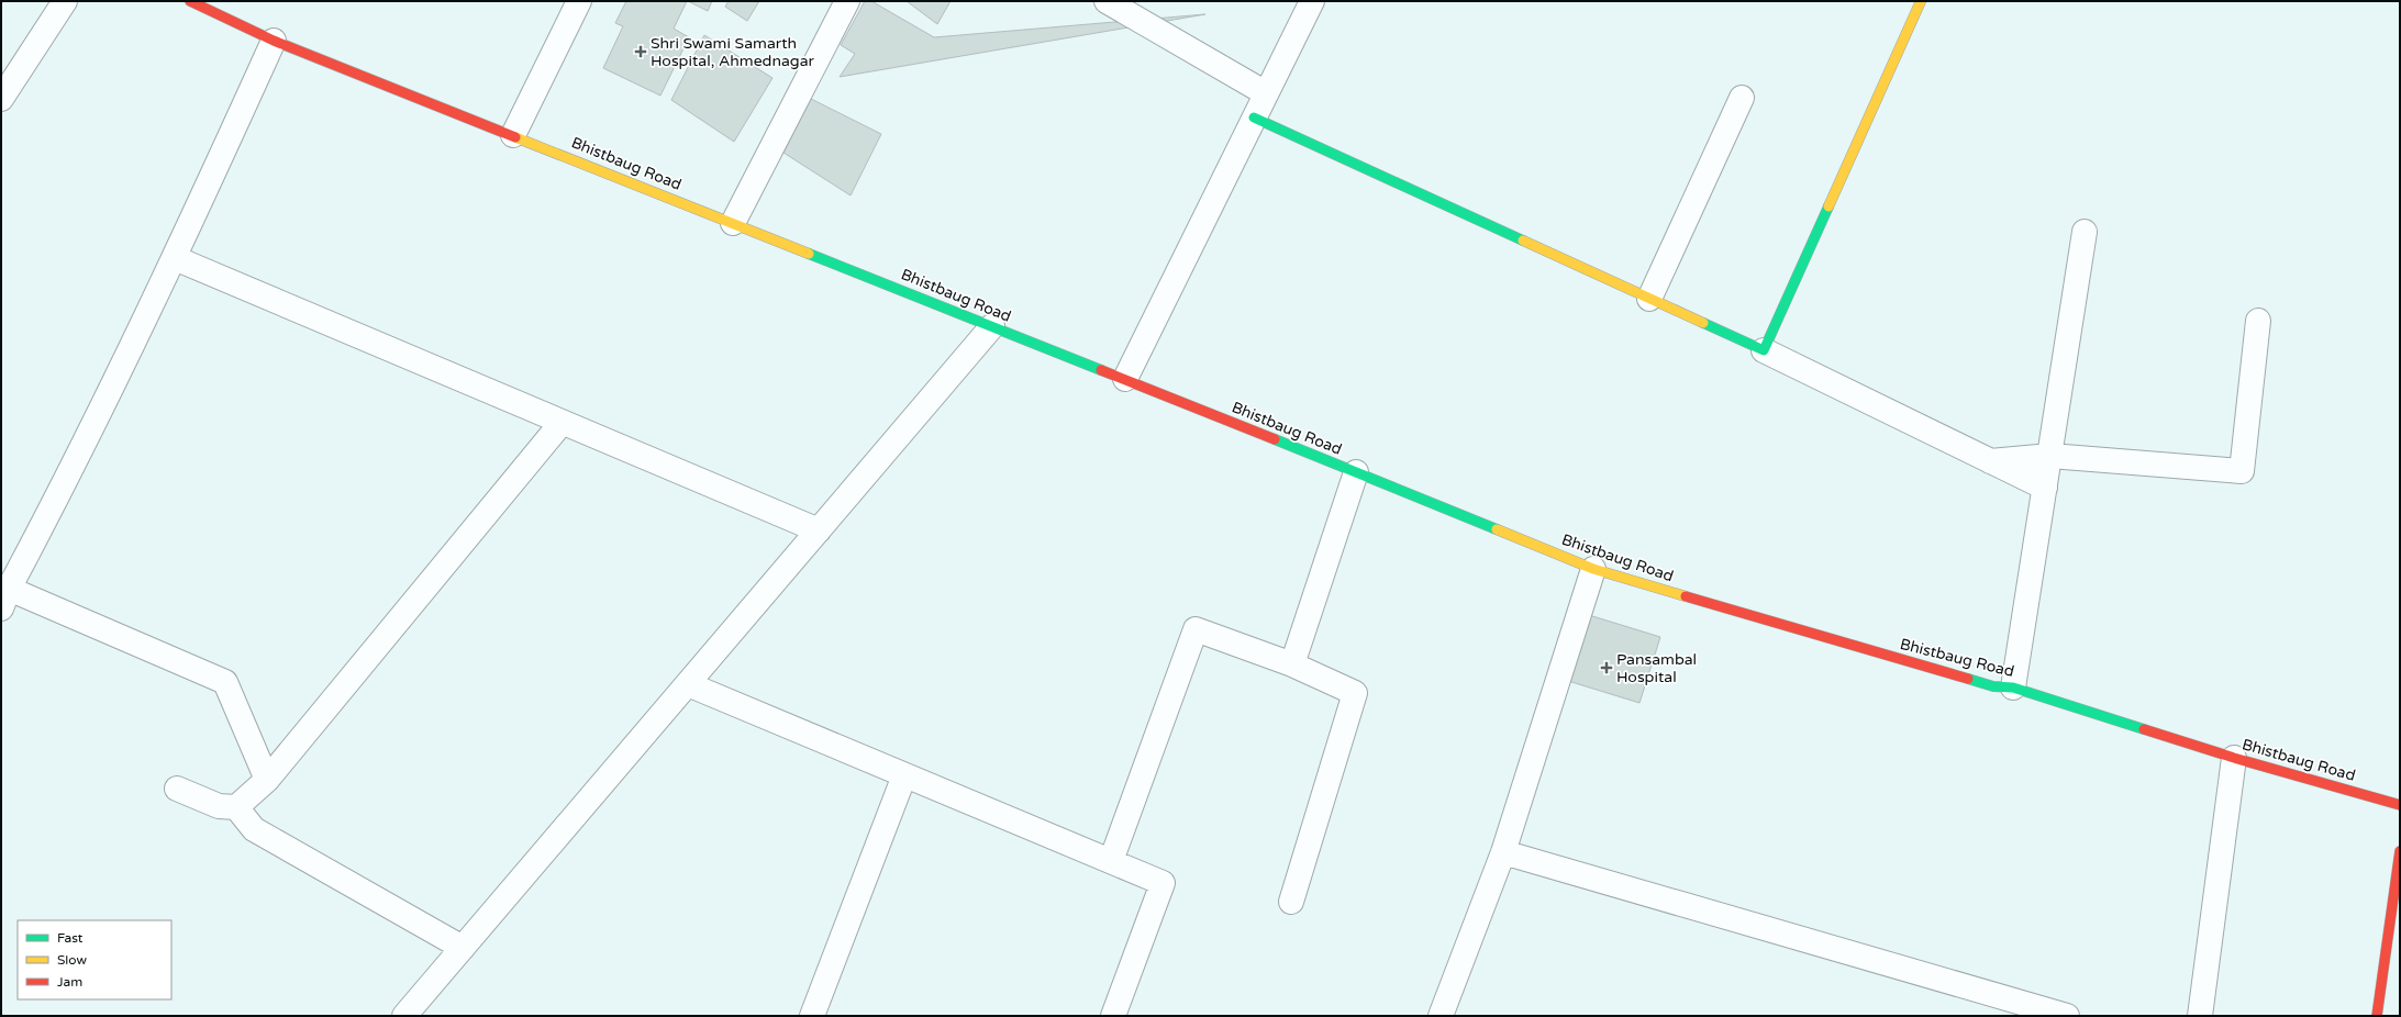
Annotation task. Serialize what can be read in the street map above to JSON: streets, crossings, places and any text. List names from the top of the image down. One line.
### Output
{"streets":{"street":["Bhistbaug Road"]},"places":{"health":["Shri Swami Samarth Hospital, Ahmednagar","Pansambal Hospital"]},"legend":["Fast","Slow","Jam"]}
